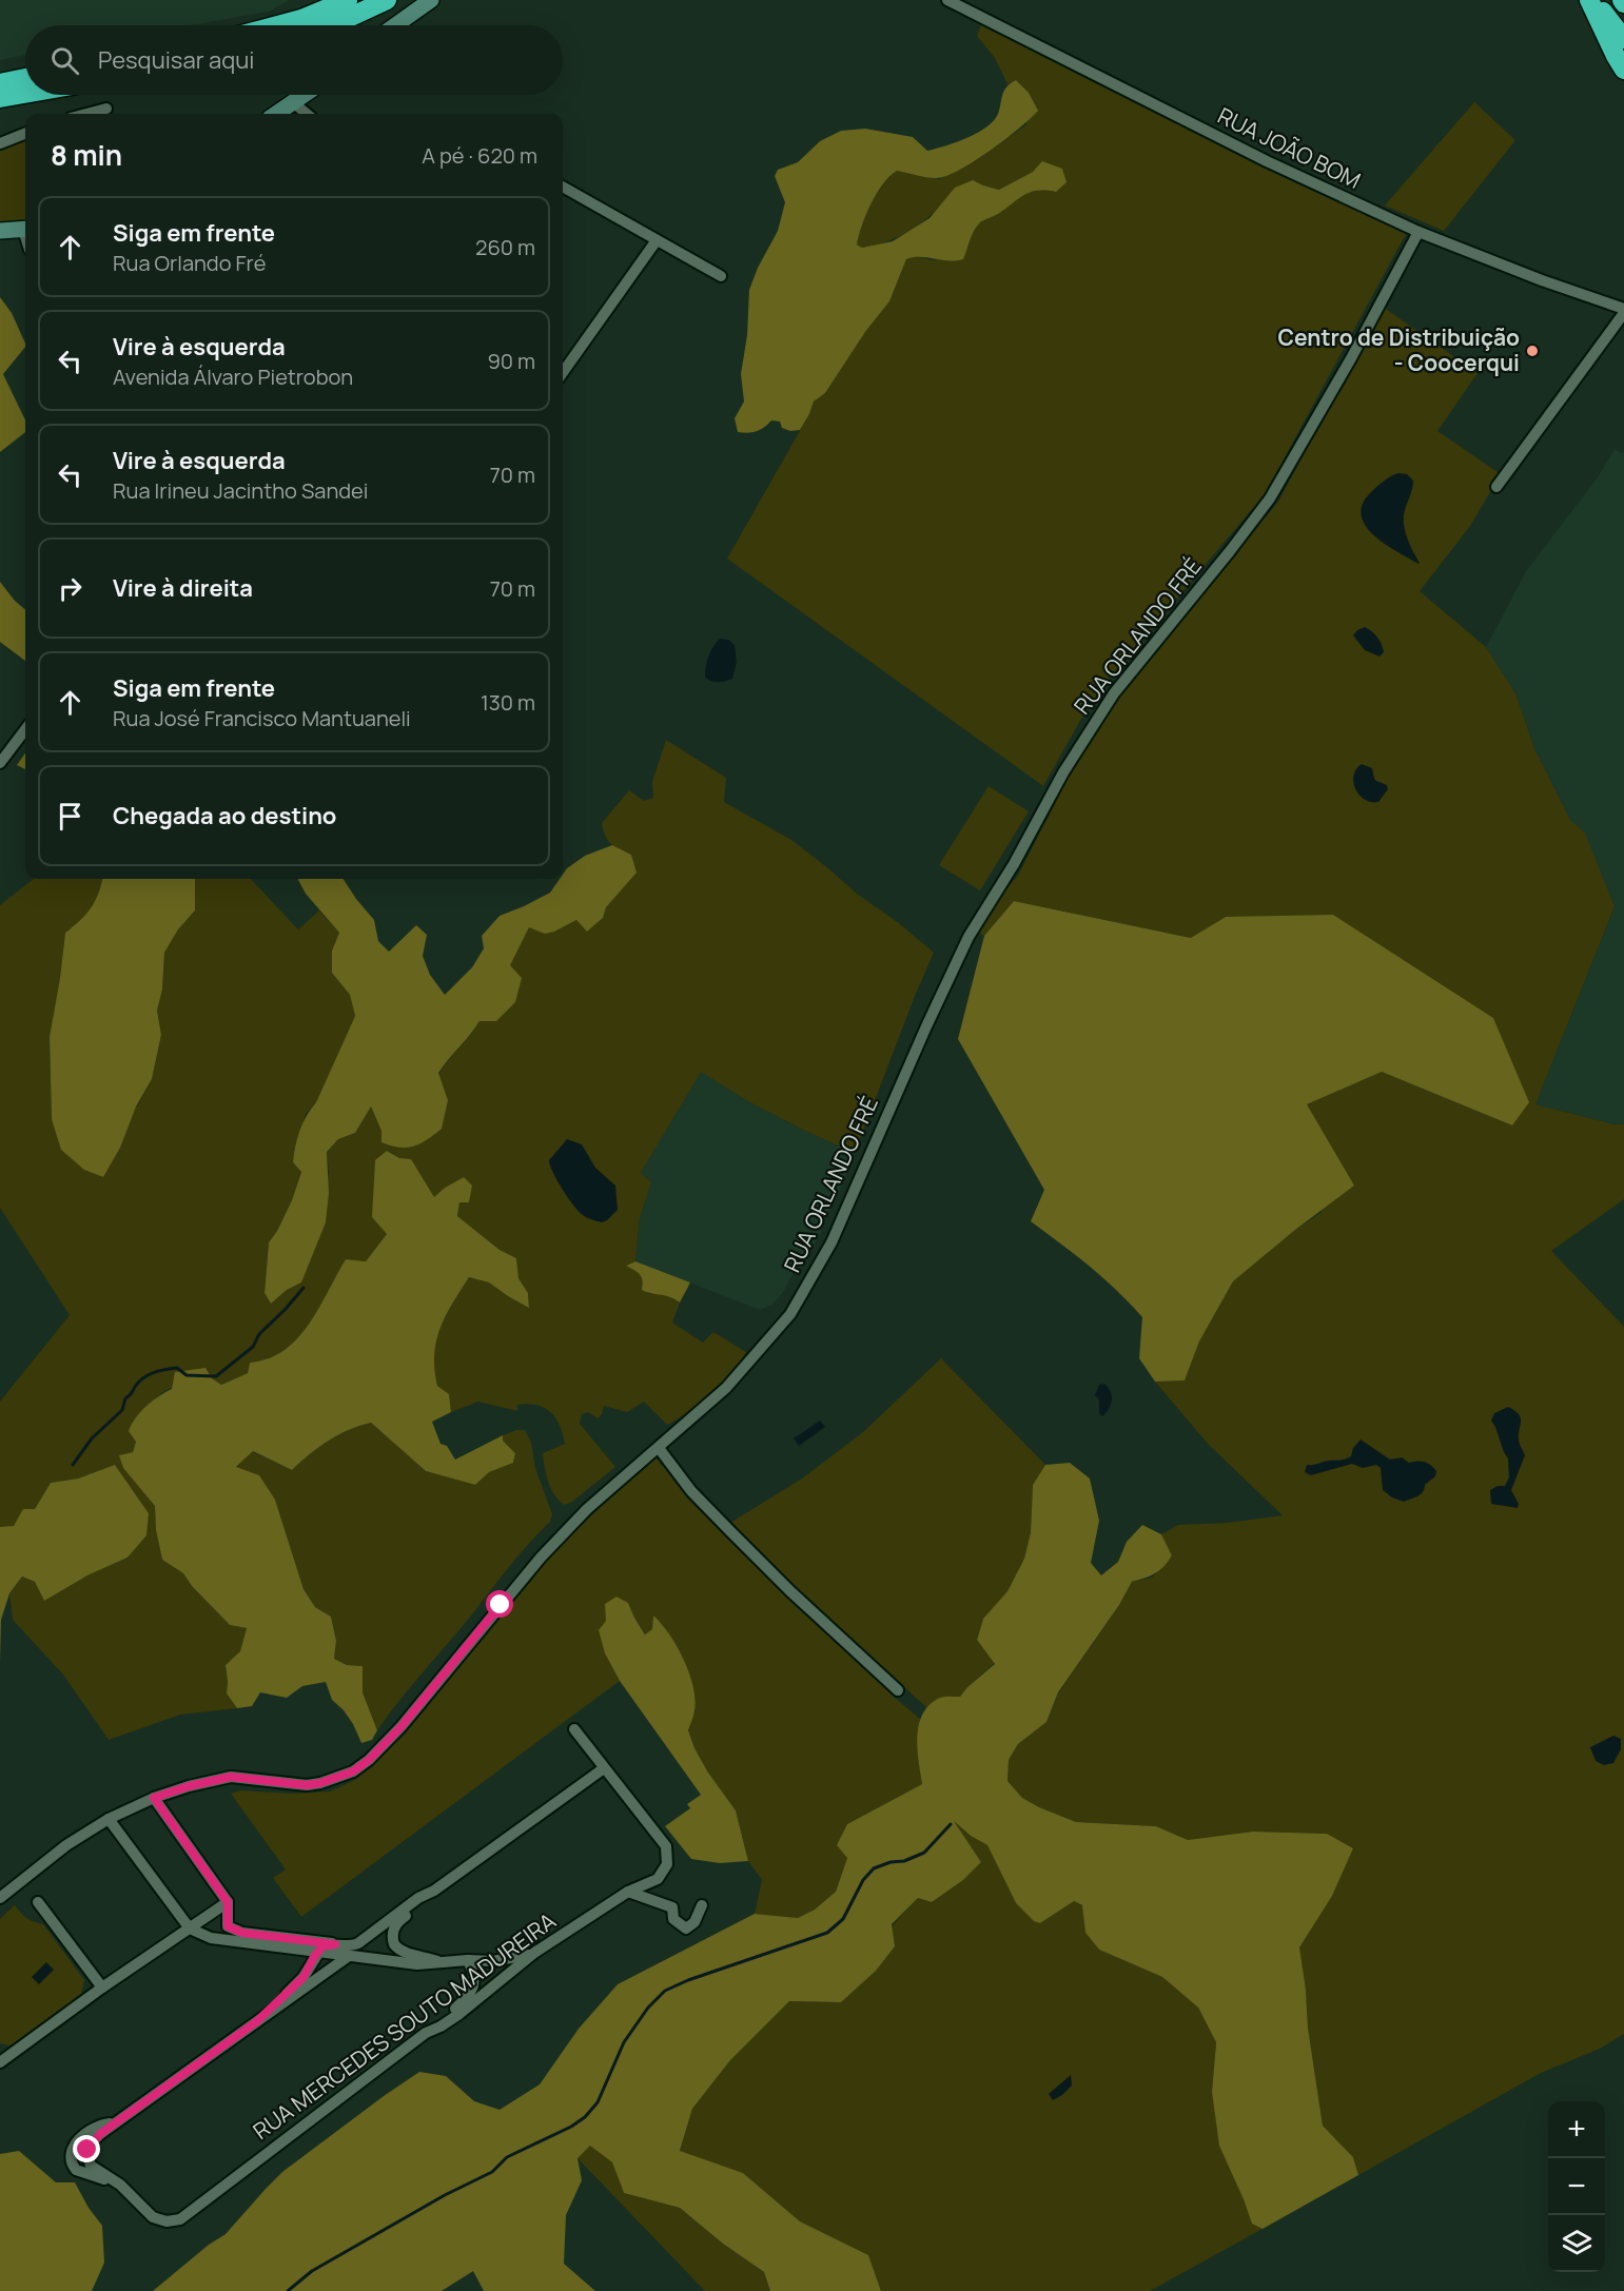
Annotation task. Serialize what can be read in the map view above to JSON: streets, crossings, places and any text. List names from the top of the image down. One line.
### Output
{"streets":{"street":["RUA JOÃO BOM","RUA ORLANDO FRÉ","RUA MERCEDES SOUTO MADUREIRA"]},"crossings":[["RUA JOÃO BOM","RUA ORLANDO FRÉ"]],"places":["Centro de Distribuição - Coocerqui"],"page":{"search":"Pesquisar aqui","heading":["8 min","A pé · 620 m"],"list":[["Siga em frente","Rua Orlando Fré","260 m"],["Vire à esquerda","Avenida Álvaro Pietrobon","90 m"],["Vire à esquerda","Rua Irineu Jacintho Sandei","70 m"],["Vire à direita","70 m"],["Siga em frente","Rua José Francisco Mantuaneli","130 m"],"Chegada ao destino"],"map_buttons":["+","−"]}}
